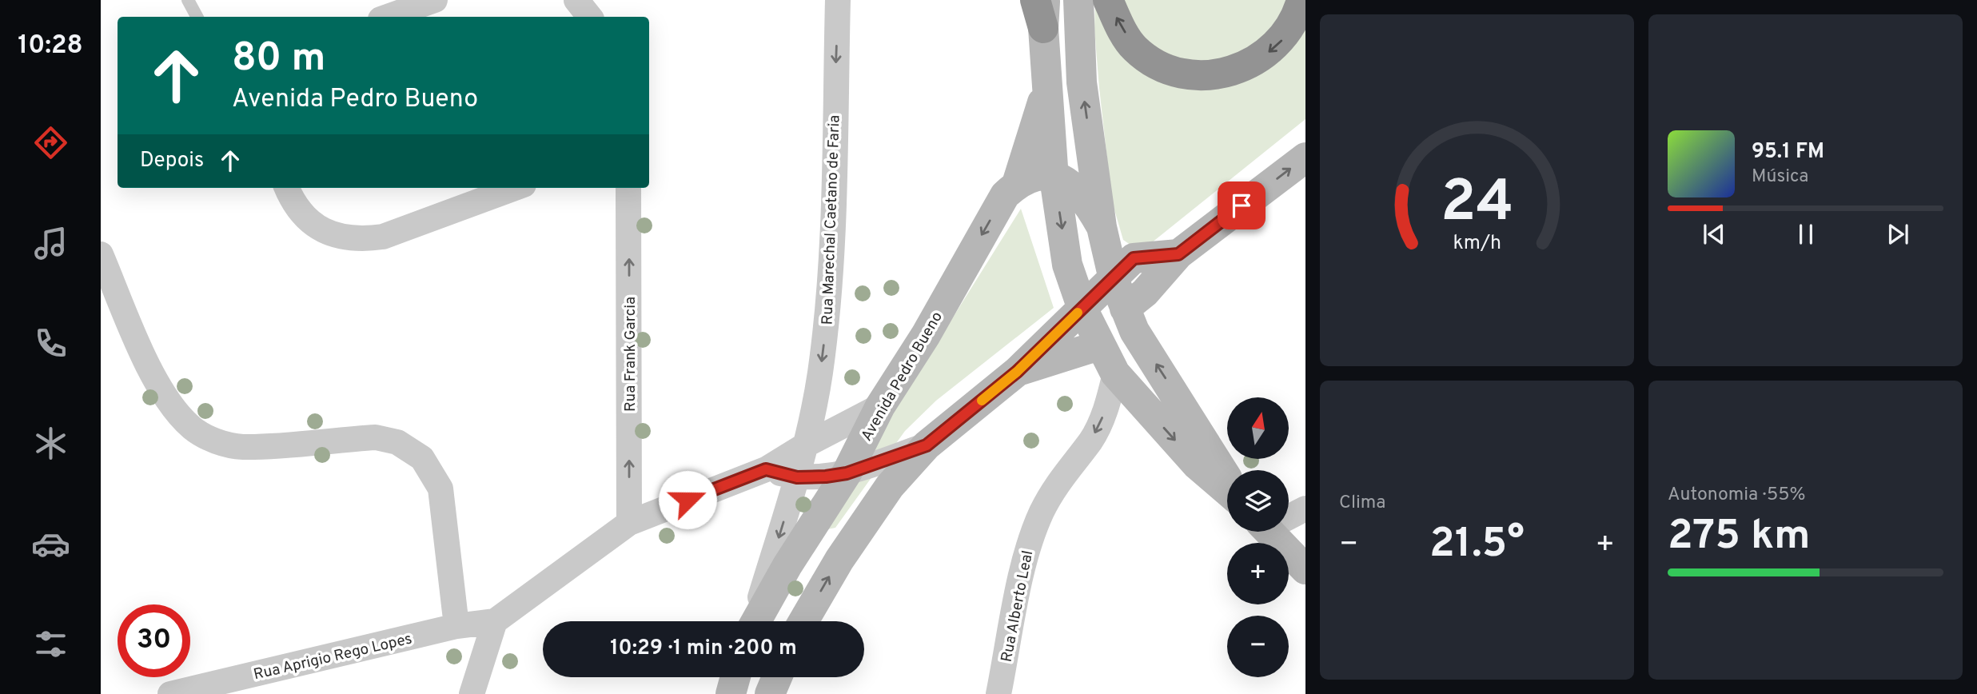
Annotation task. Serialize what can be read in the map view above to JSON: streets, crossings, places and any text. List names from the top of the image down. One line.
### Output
{"streets":{"main road":["Avenida Pedro Bueno"],"street":["Rua Marechal Caetano de Faria","Rua Frank Garcia","Rua Alberto Leal","Rua Aprigio Rego Lopes"]},"one_way":["Rua Marechal Caetano de Faria","Rua Frank Garcia","Rua Alberto Leal"],"north":"top","page":{"tabs":"10:28","turn":["80 m","Avenida Pedro Bueno"],"song":["95.1 FM","Música"],"then":"Depois","tile":["Clima",["Autonomia · 55%","275 km"]],"map_buttons":["+","−"],"heat":["−","21.5°","+"],"limit":"30","trip":"10:29 · 1 min · 200 m","gauge":["24","km/h"]}}
